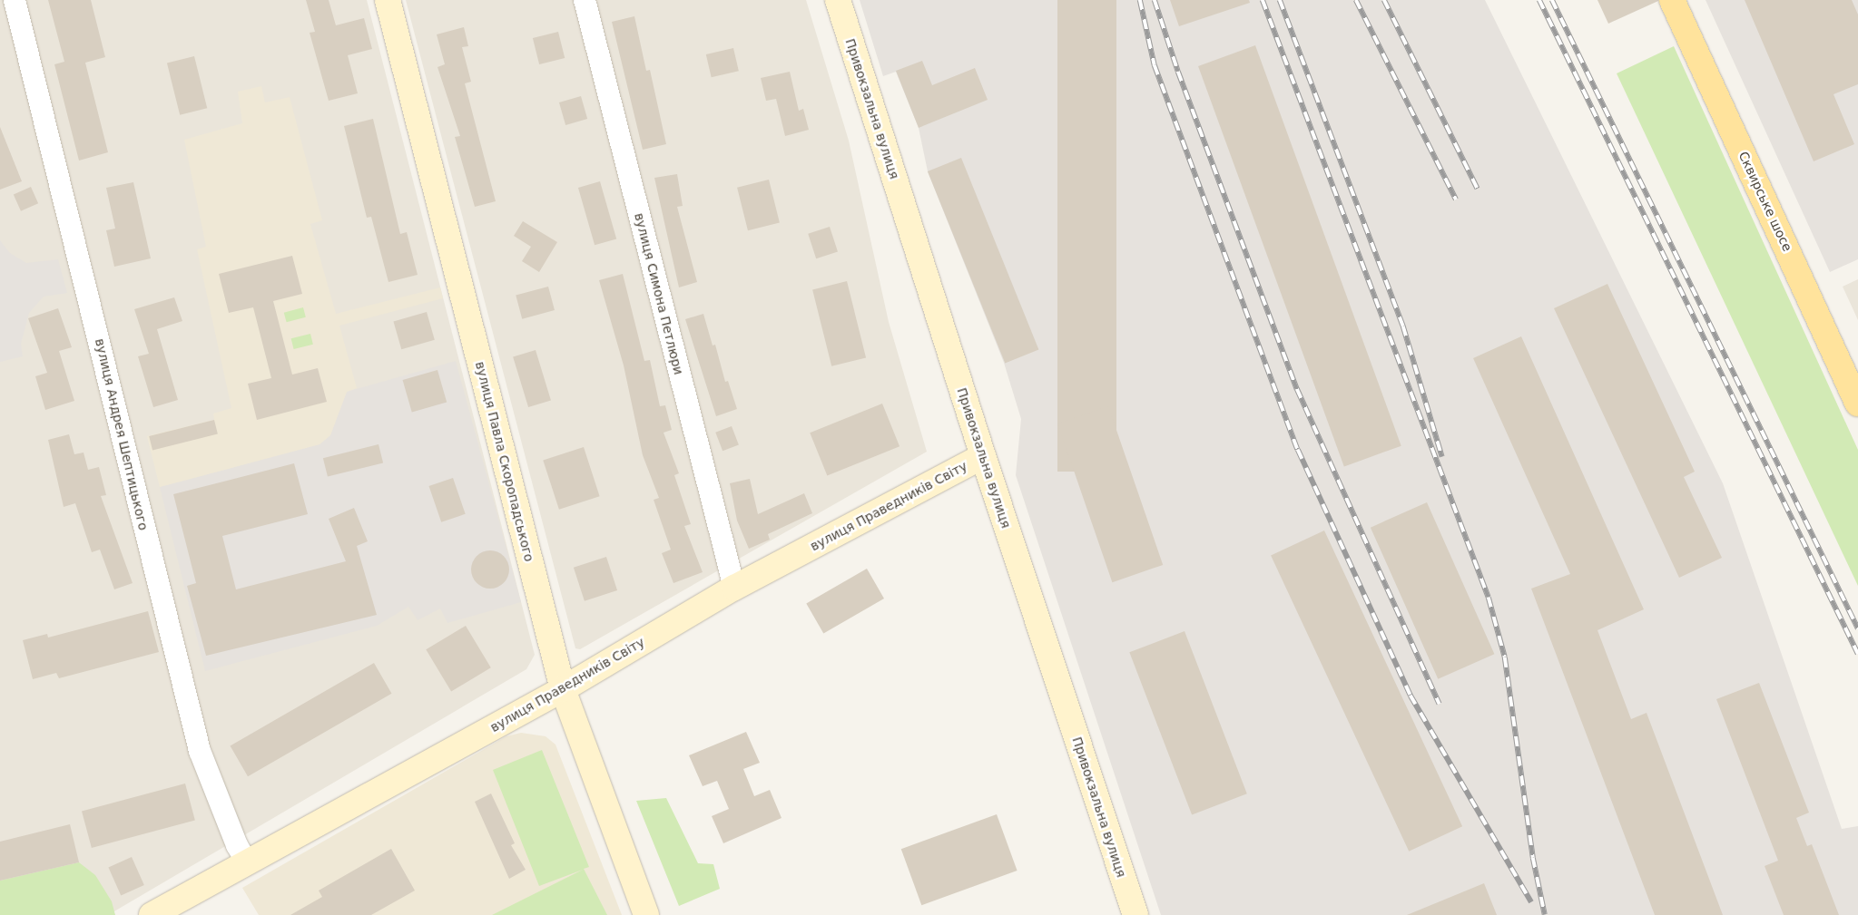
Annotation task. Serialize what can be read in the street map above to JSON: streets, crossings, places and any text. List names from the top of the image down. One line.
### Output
{"streets":{"main road":["Сквирське шосе"],"street":["Привокзальна вулиця","вулиця Симона Петлюри","вулиця Андрея Шептицького","вулиця Павла Скоропадського","вулиця Праведників Світу"]},"crossings":[["Привокзальна вулиця","вулиця Праведників Світу"],["вулиця Симона Петлюри","вулиця Праведників Світу"],["вулиця Андрея Шептицького","вулиця Праведників Світу"],["вулиця Павла Скоропадського","вулиця Праведників Світу"]]}
